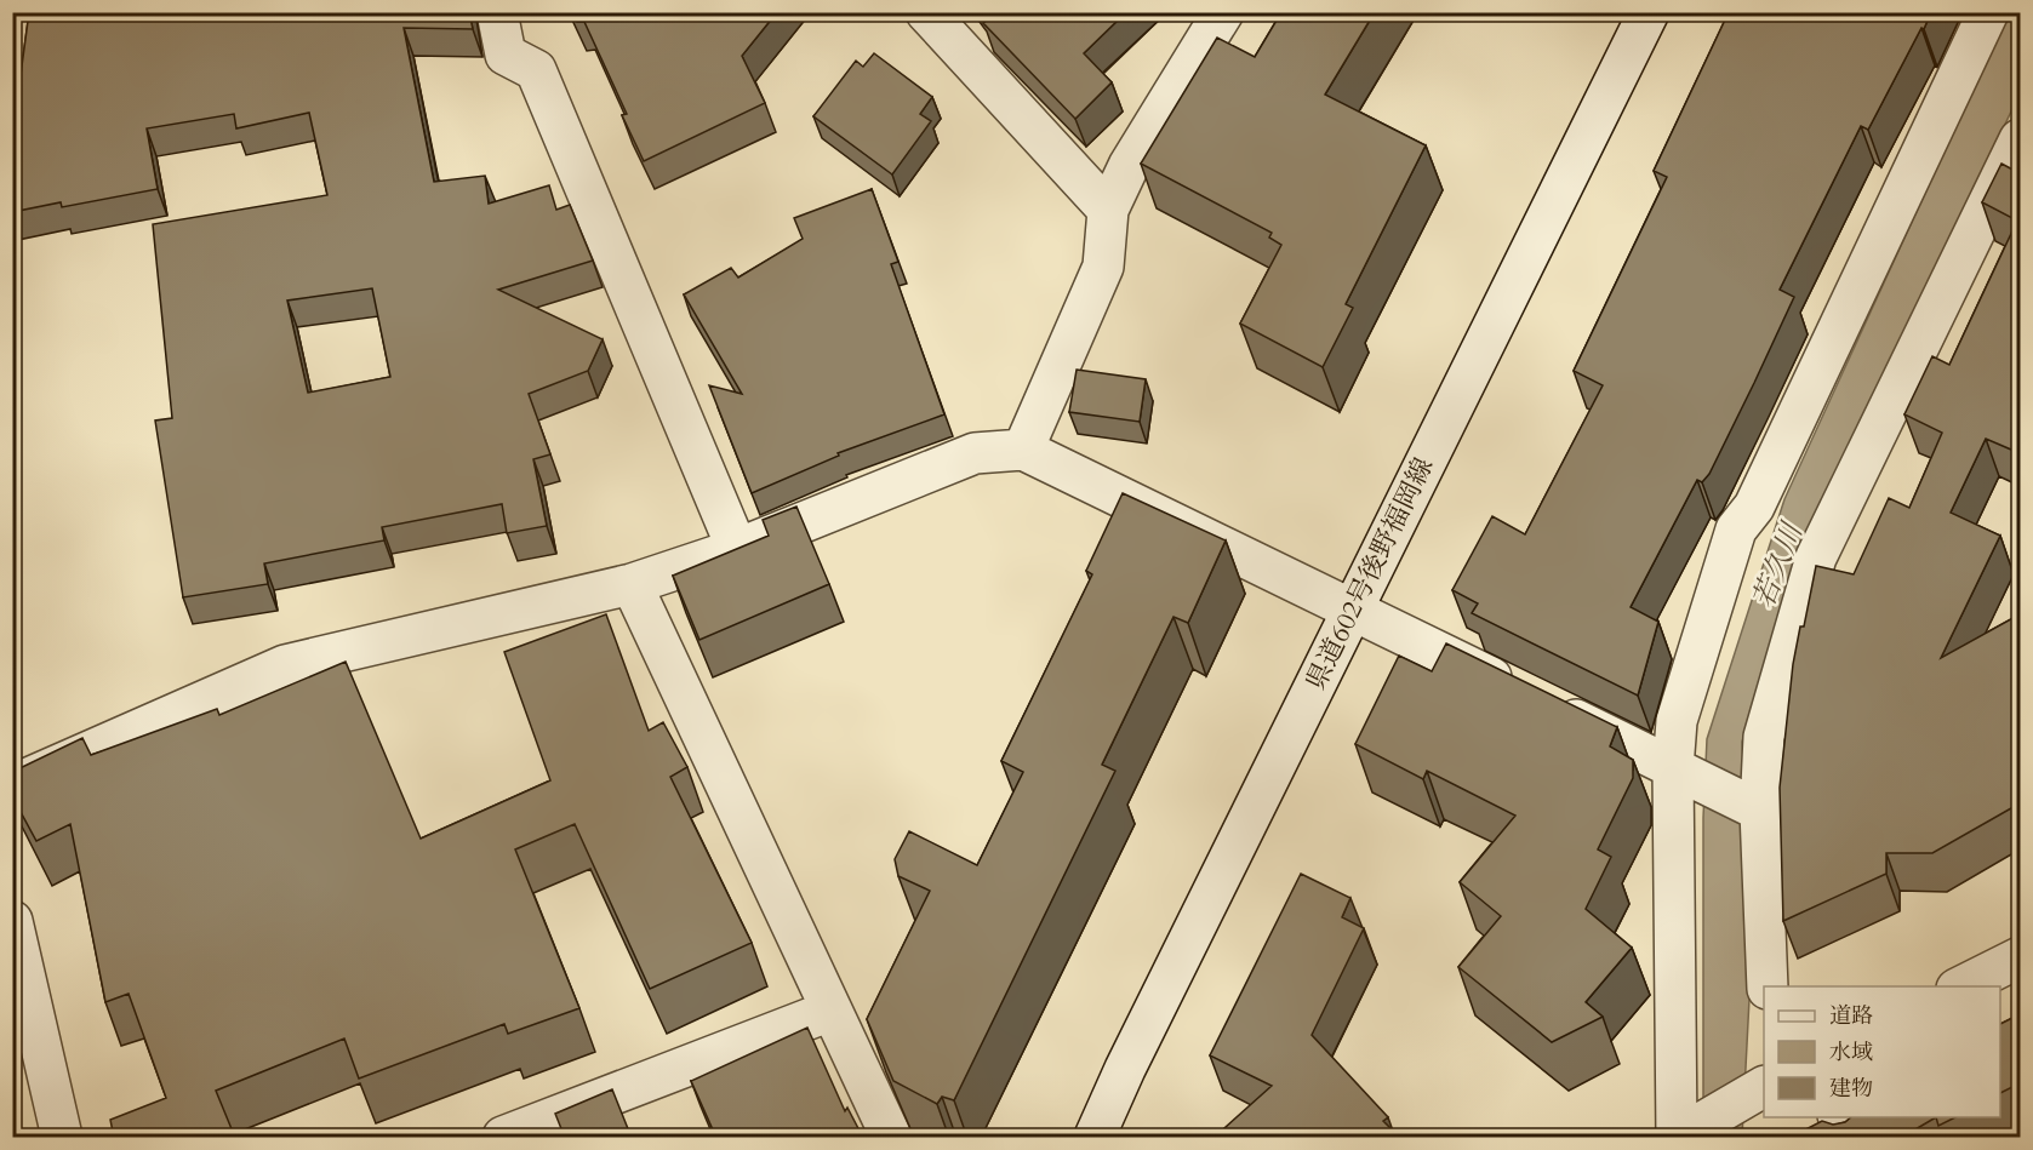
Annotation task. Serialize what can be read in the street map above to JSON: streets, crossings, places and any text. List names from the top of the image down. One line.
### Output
{"streets":{"street":["県道602号後野福岡線"]},"water":["若久川"],"legend":["道路","水域","建物"]}
